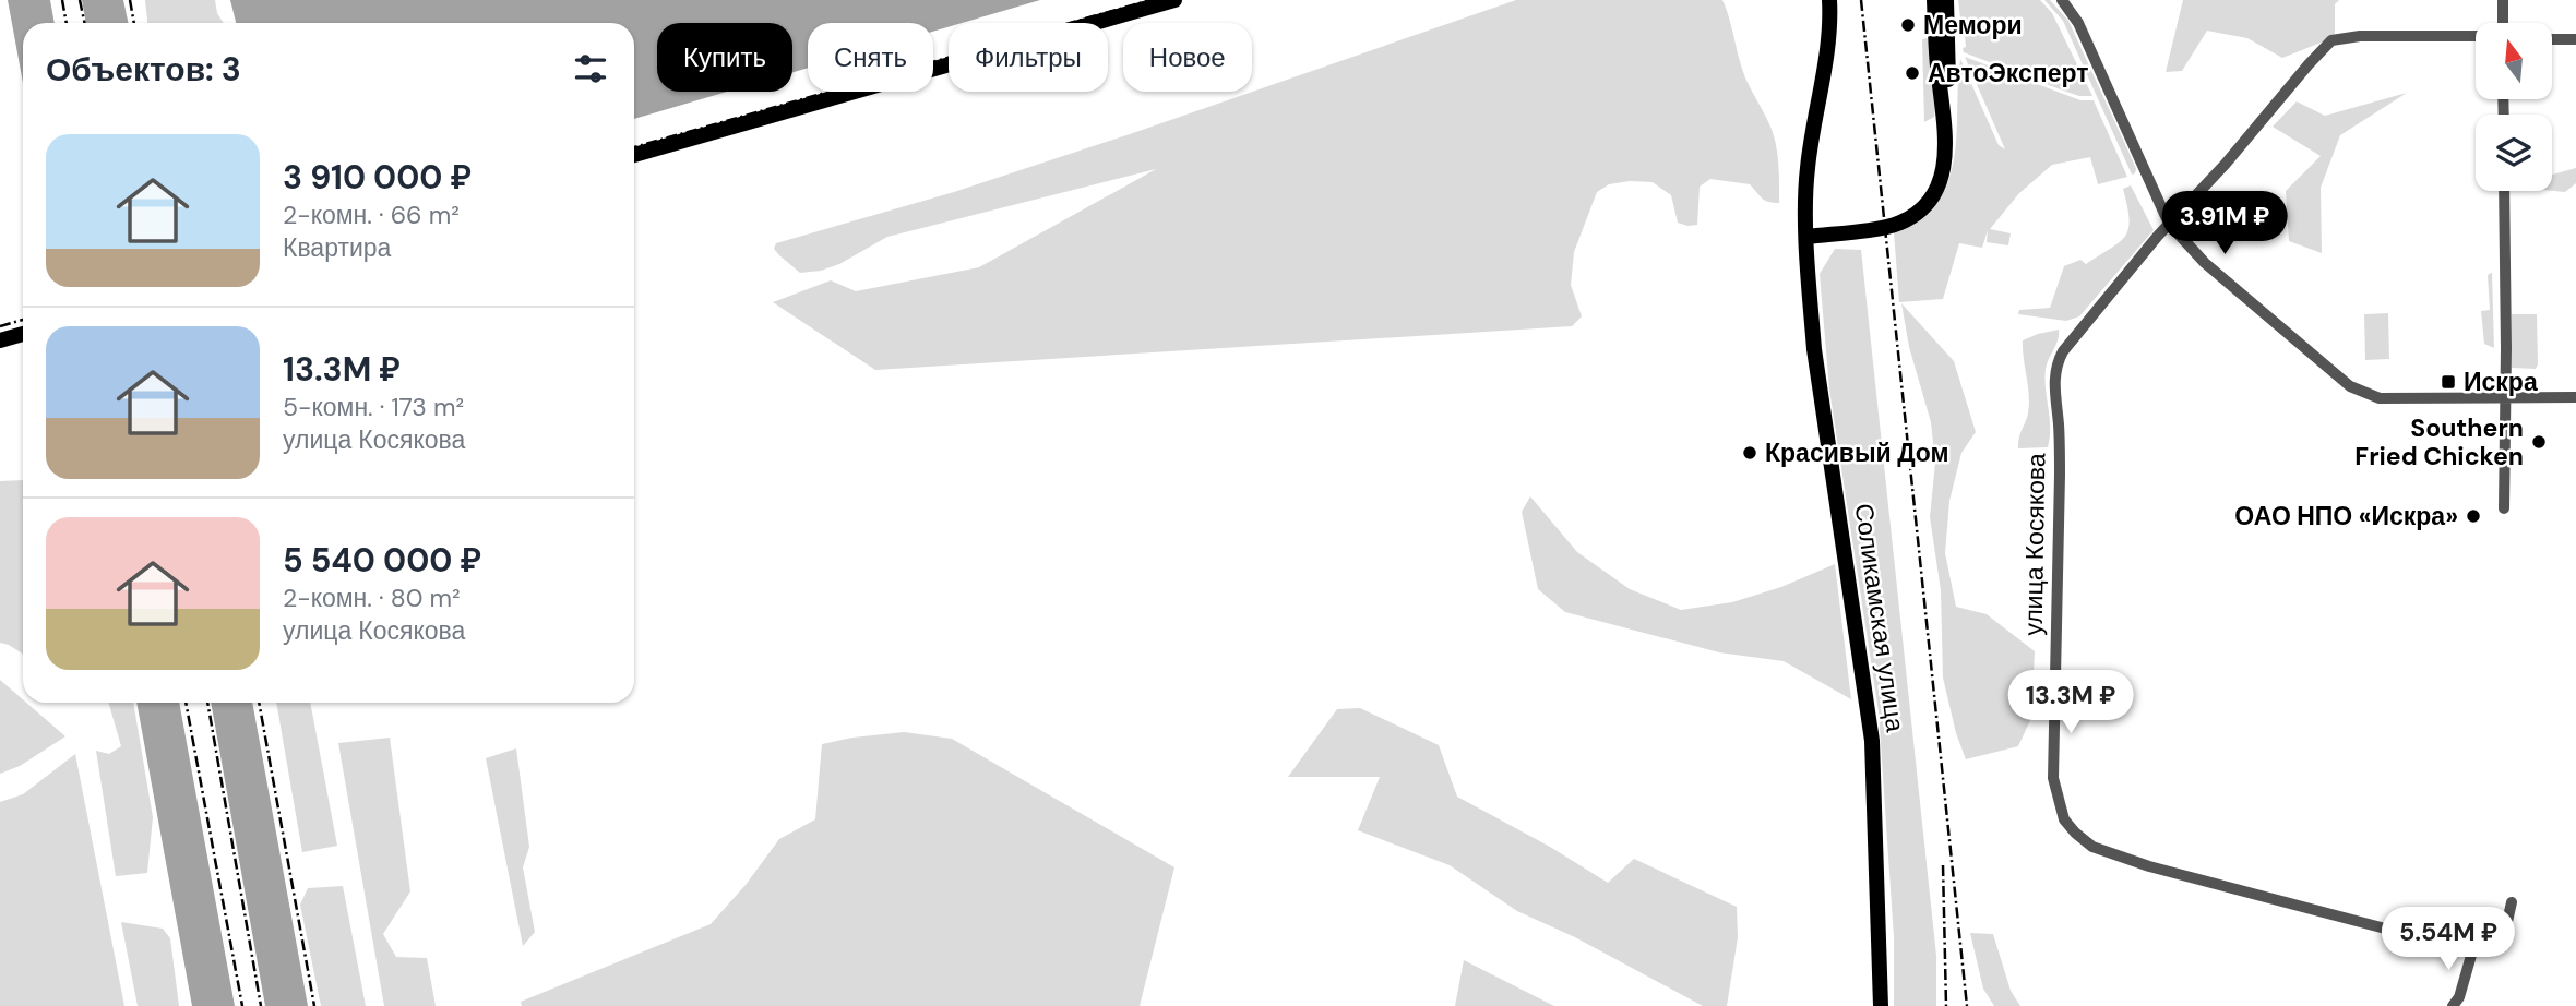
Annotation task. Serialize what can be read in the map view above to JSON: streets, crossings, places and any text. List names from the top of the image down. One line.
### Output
{"streets":{"main road":["Соликамская улица"],"street":["улица Косякова"]},"places":{"other":["Мемори","АвтоЭксперт","Southern Fried Chicken","Красивый Дом","ОАО НПО «Искра»"],"transit":["Искра"]},"north":"top","page":{"chip":["Купить","Снять","Фильтры","Новое"],"heading":"Объектов: 3","list":[{"name":"3 910 000 ₽","note":"2-комн. · 66 m² · Квартира"},{"name":"13.3M ₽","note":"5-комн. · 173 m² · улица Косякова"},{"name":"5 540 000 ₽","note":"2-комн. · 80 m² · улица Косякова"}],"price":["3.91M ₽","13.3M ₽","5.54M ₽"]}}
